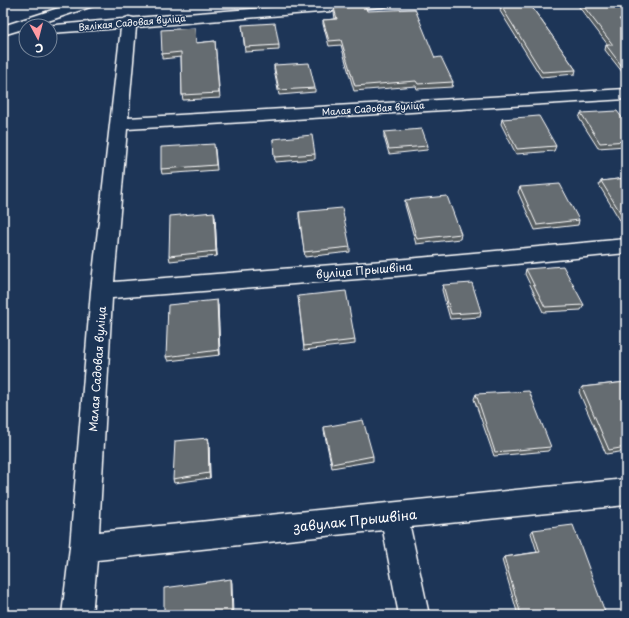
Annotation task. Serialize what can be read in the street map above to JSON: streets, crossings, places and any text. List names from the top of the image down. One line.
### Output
{"streets":{"street":["Вялікая Садовая вуліца","Малая Садовая вуліца","вуліца Прышвіна","завулак Прышвіна"]},"crossings":[["Вялікая Садовая вуліца","Малая Садовая вуліца"],["Малая Садовая вуліца","вуліца Прышвіна"],["Малая Садовая вуліца","завулак Прышвіна"]],"north":"bottom"}
